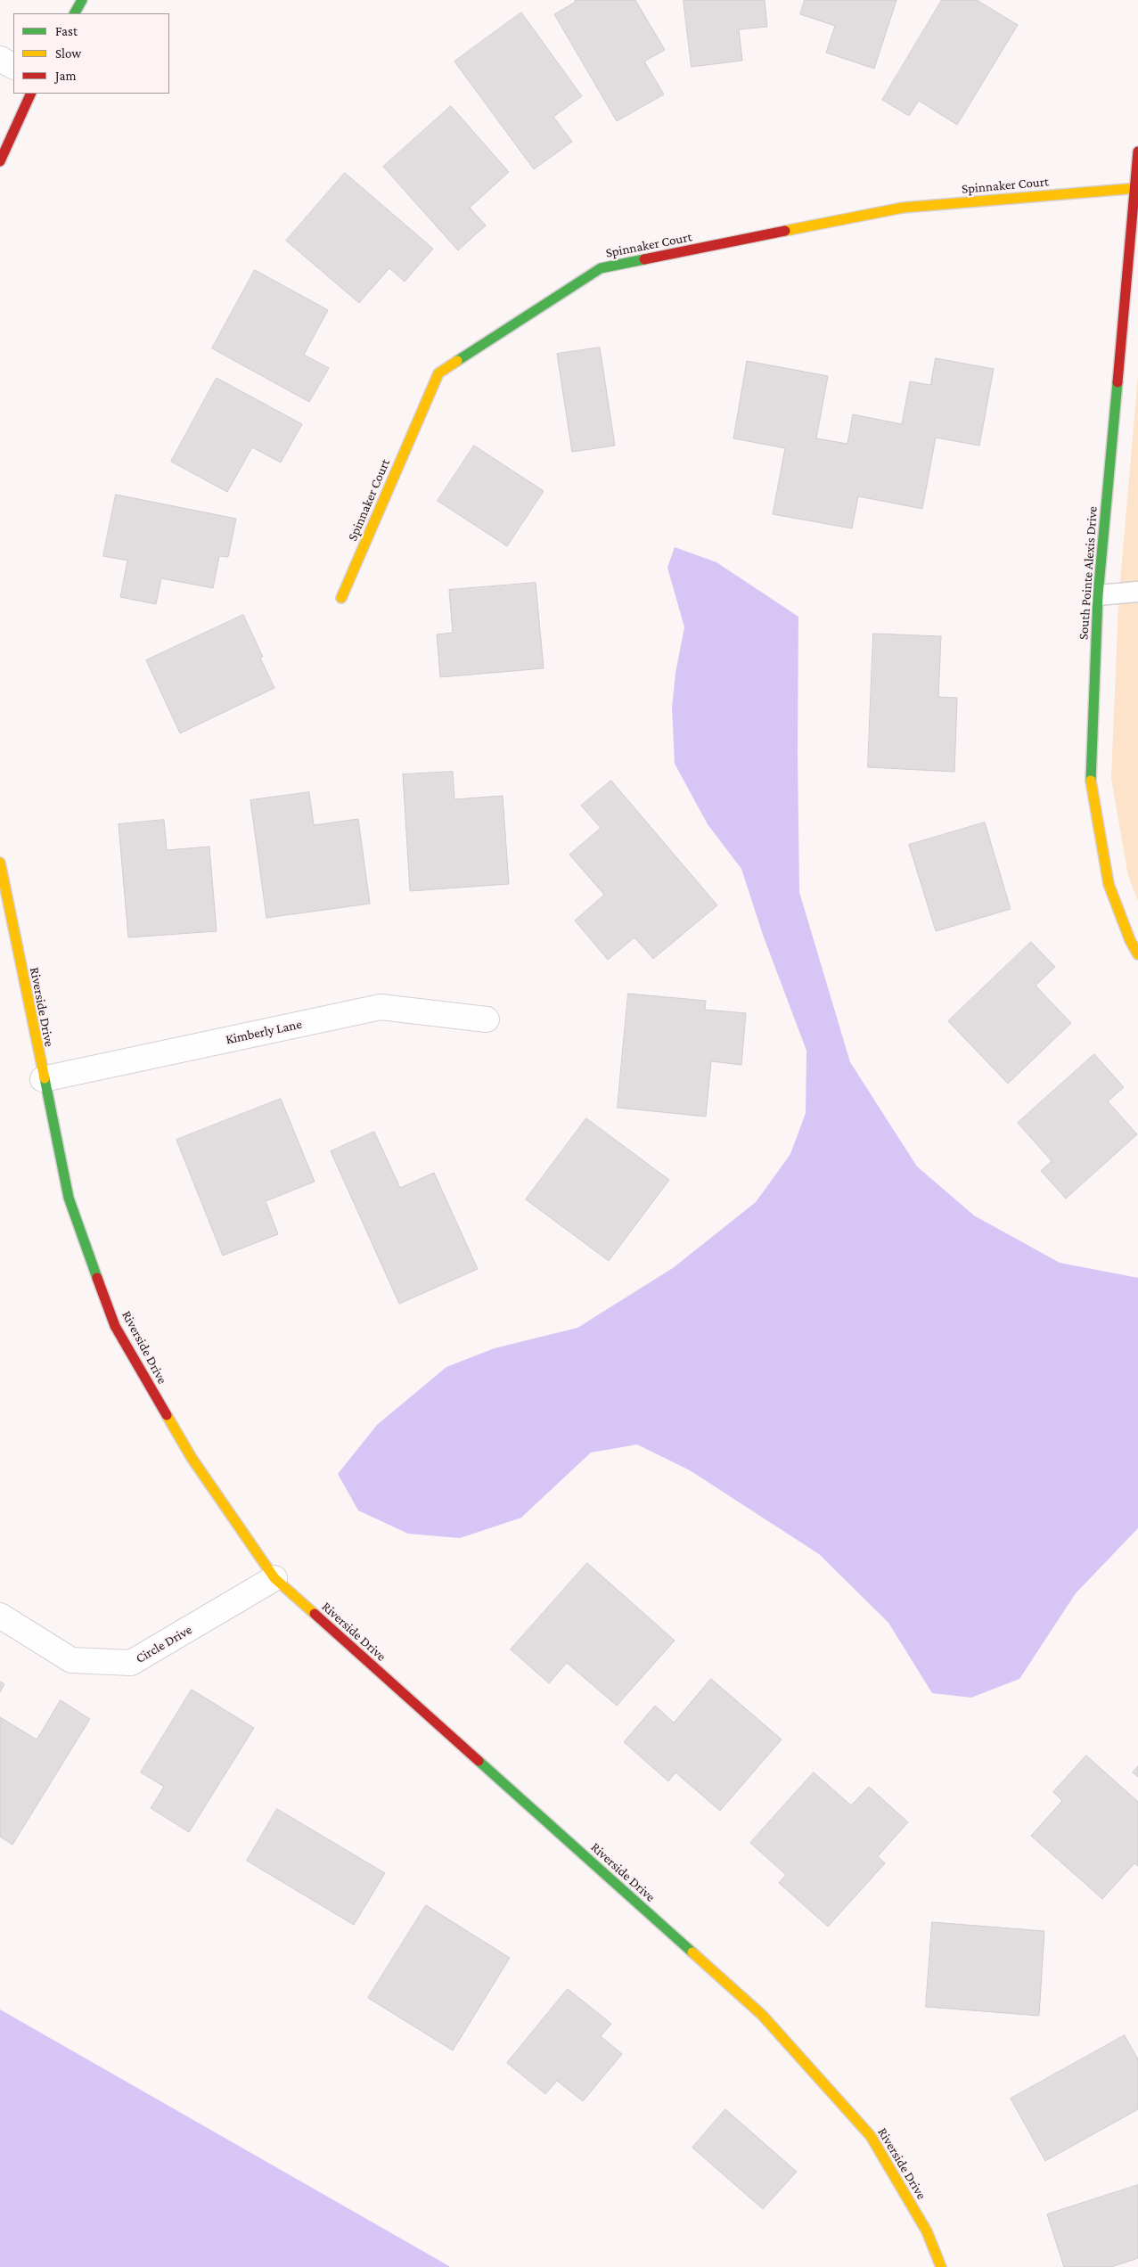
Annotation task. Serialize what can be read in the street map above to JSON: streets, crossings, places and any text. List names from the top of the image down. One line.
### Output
{"streets":{"street":["Spinnaker Court","South Pointe Alexis Drive","Riverside Drive","Kimberly Lane","Circle Drive"]},"crossings":[["Spinnaker Court","South Pointe Alexis Drive"],["Riverside Drive","Kimberly Lane"],["Riverside Drive","Circle Drive"]],"legend":["Fast","Slow","Jam"]}
